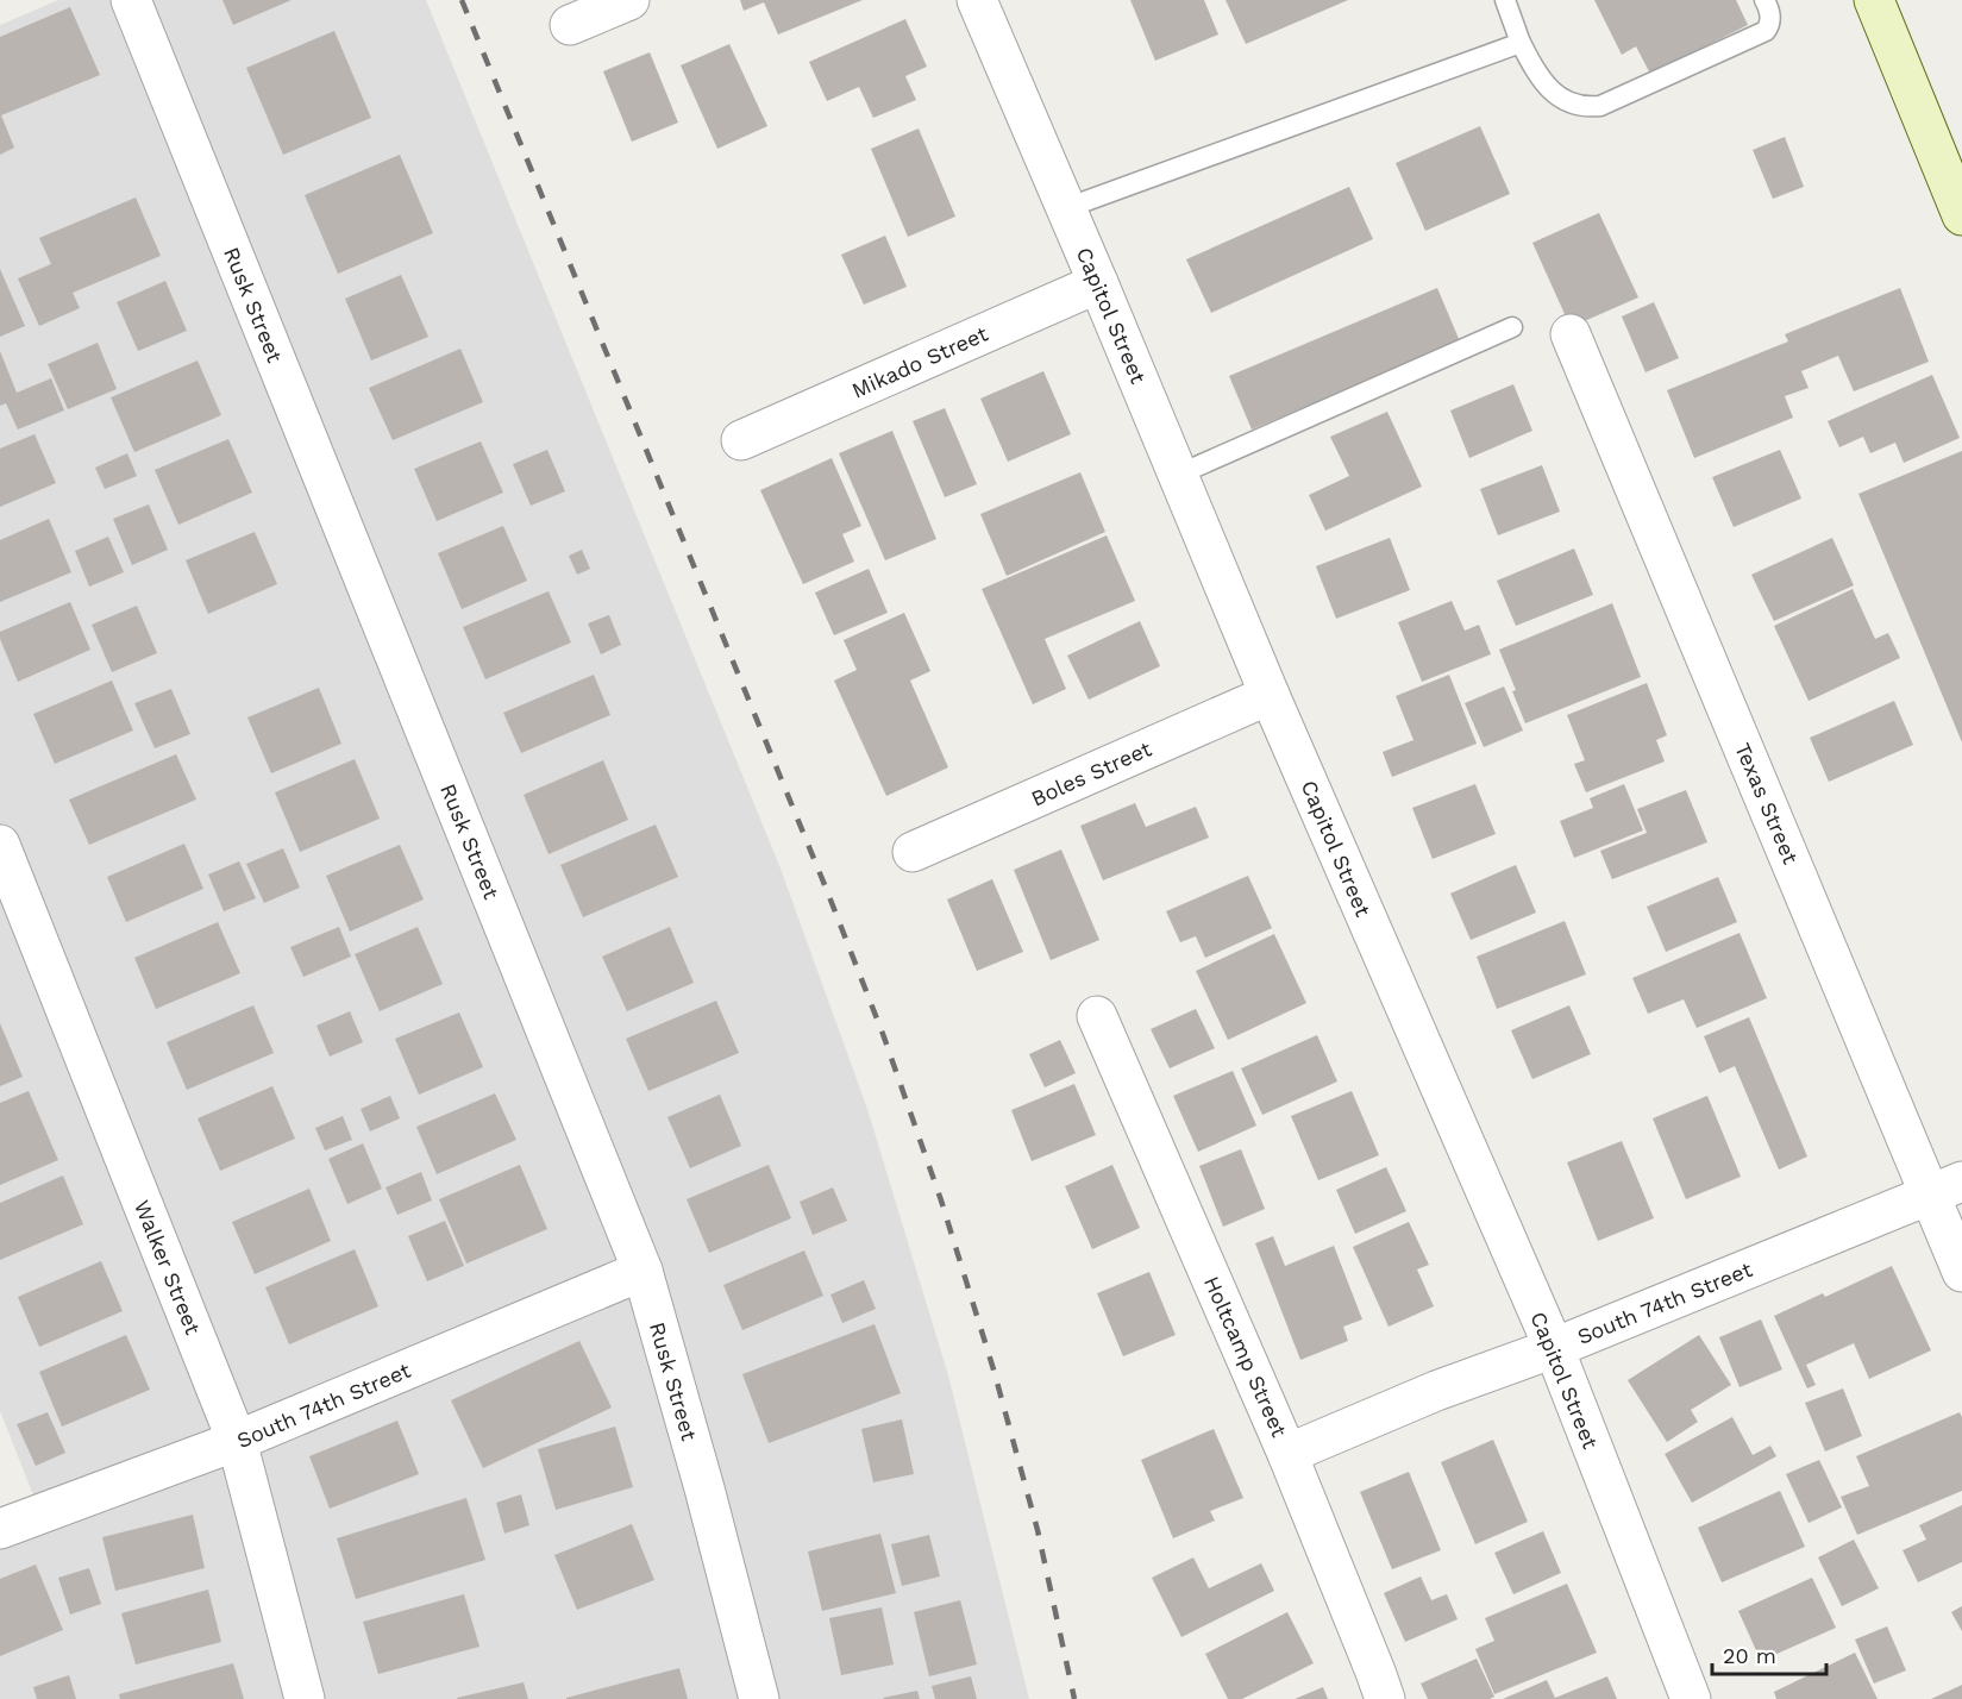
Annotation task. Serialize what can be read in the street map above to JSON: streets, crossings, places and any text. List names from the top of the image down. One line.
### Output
{"streets":{"street":["Rusk Street","Capitol Street","Mikado Street","Boles Street","Texas Street","Walker Street","South 74th Street","Holtcamp Street"]},"crossings":[["Rusk Street","South 74th Street"],["Capitol Street","Mikado Street"],["Capitol Street","Boles Street"],["Capitol Street","South 74th Street"],["Texas Street","South 74th Street"],["Walker Street","South 74th Street"],["South 74th Street","Holtcamp Street"]],"scale_bar":"20 m"}
